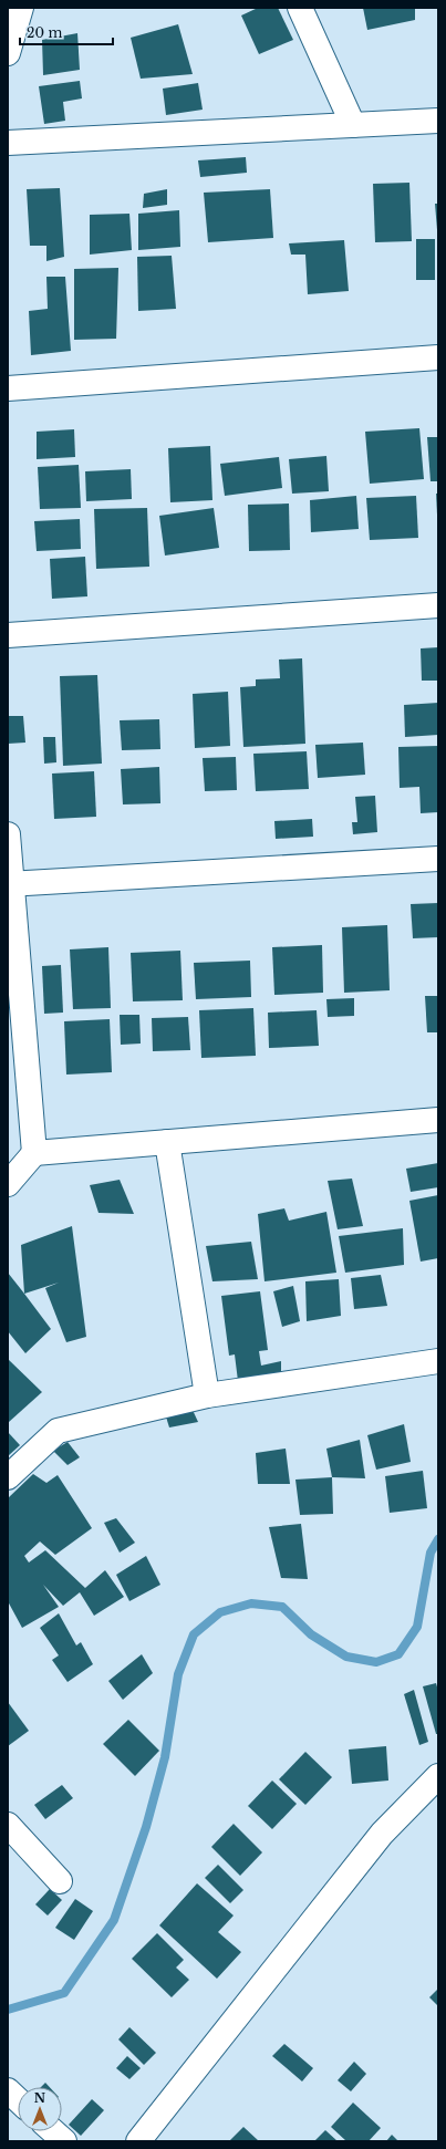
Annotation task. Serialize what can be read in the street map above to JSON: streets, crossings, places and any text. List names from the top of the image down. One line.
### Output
{"scale_bar":"20 m","north":"top"}
